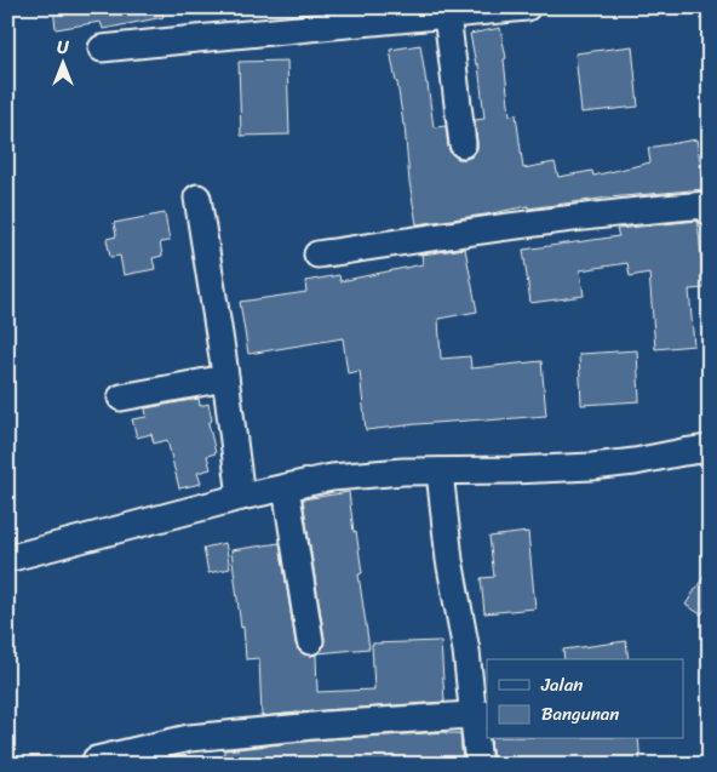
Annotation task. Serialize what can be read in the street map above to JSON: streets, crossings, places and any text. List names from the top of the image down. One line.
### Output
{"legend":["Jalan","Bangunan"],"north":"top"}
